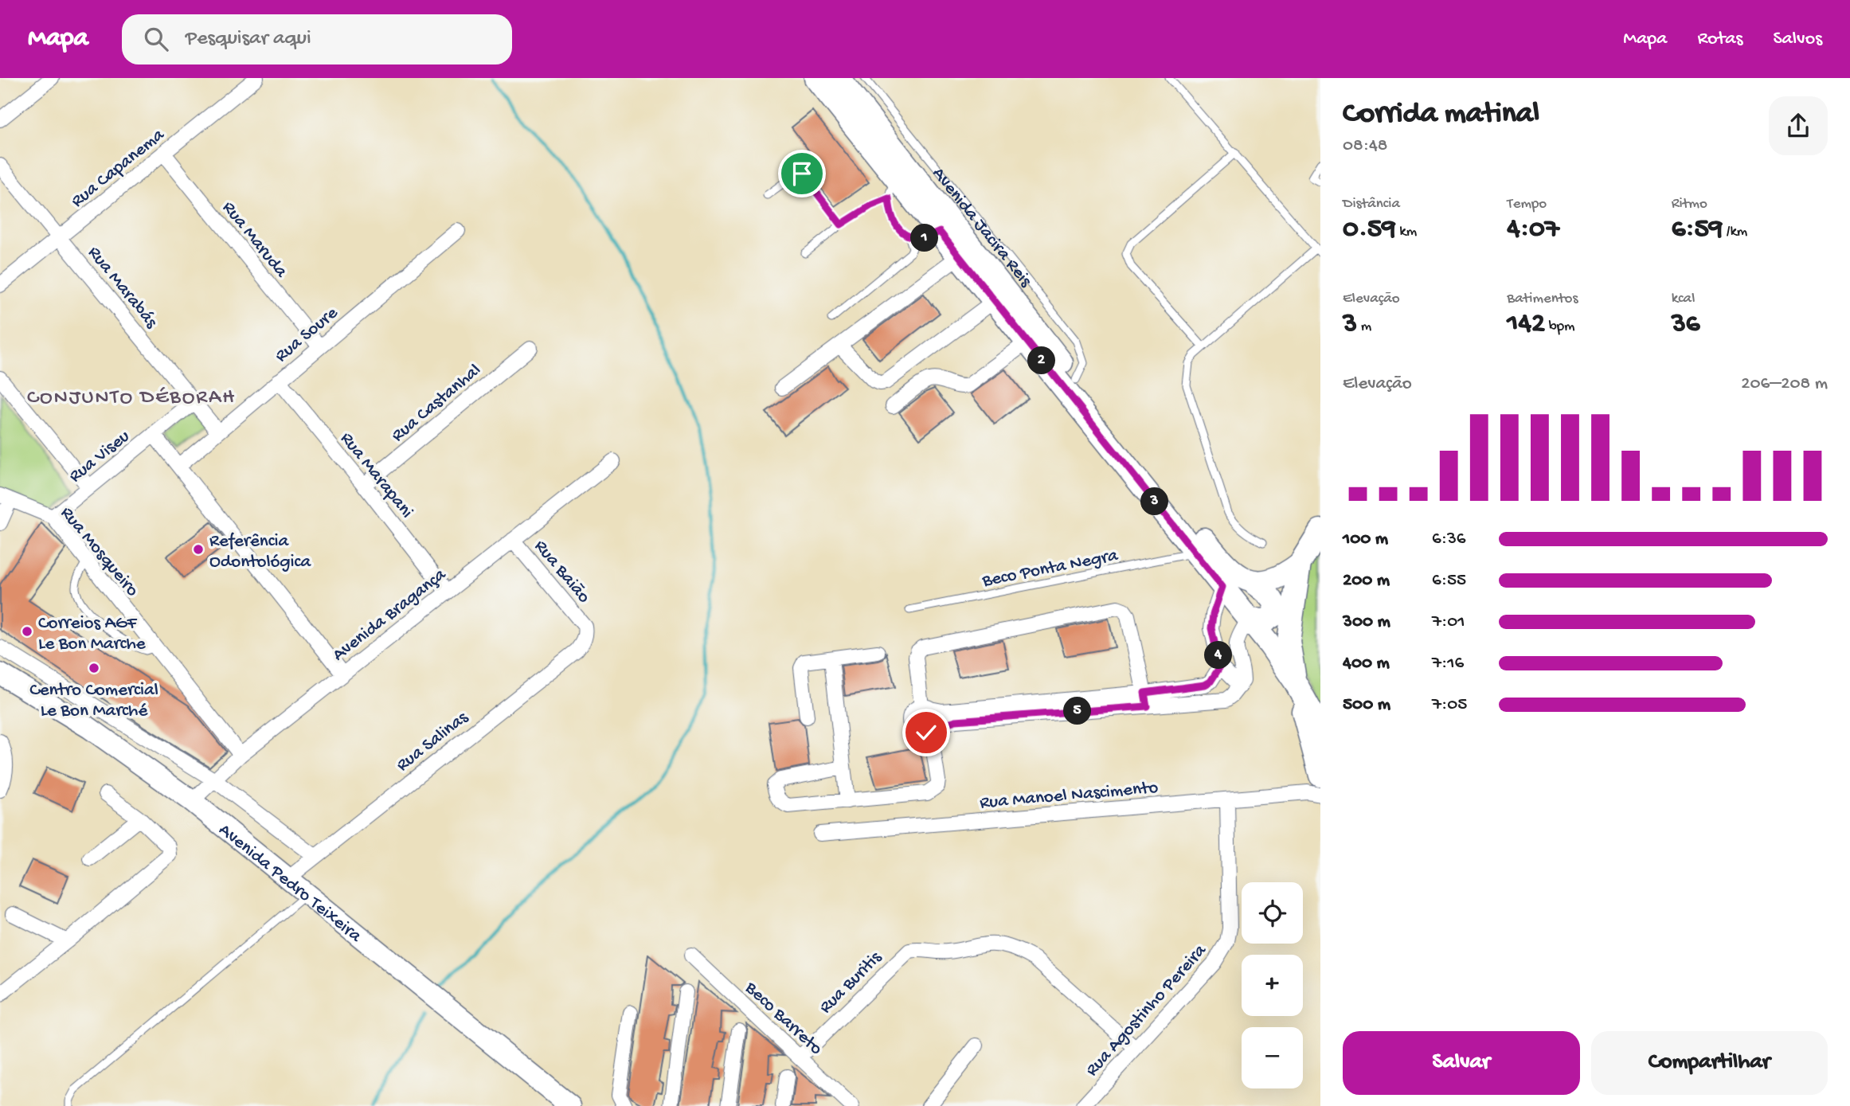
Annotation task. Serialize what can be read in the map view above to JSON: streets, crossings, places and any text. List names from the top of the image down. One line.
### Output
{"streets":{"main road":["Avenida Jacira Reis"],"street":["Rua Capanema","Rua Maruda","Rua Marabás","Rua Soure","Rua Castanhal","Rua Viseu","Rua Marapani","Rua Mosqueiro","Rua Baião","Avenida Bragança","Rua Salinas","Rua Manoel Nascimento","Avenida Pedro Teixeira","Rua Buritis","Rua Agostinho Pereira","Beco Barreto"],"lane":["Beco Ponta Negra"]},"crossings":[["Rua Capanema","Rua Maruda"],["Rua Capanema","Rua Marabás"],["Rua Maruda","Rua Soure"],["Rua Marabás","Rua Soure"],["Rua Marabás","Rua Viseu"],["Rua Soure","Rua Marapani"],["Rua Castanhal","Rua Marapani"],["Rua Viseu","Rua Mosqueiro"],["Rua Marapani","Avenida Bragança"],["Rua Mosqueiro","Avenida Bragança"],["Rua Baião","Avenida Bragança"],["Rua Baião","Rua Salinas"],["Avenida Bragança","Avenida Pedro Teixeira"],["Rua Salinas","Avenida Pedro Teixeira"],["Rua Manoel Nascimento","Rua Agostinho Pereira"],["Rua Buritis","Rua Agostinho Pereira"],["Rua Buritis","Beco Barreto"]],"districts":["CONJUNTO DÉBORAH"],"places":["Referência Odontológica","Correios AGF Le Bon Marche","Centro Comercial Le Bon Marché"],"page":{"header":"Mapa","search":"Pesquisar aqui","nav":["Mapa","Rotas","Salvos"],"heading":["Corrida matinal","08:48"],"stats":[["Distância","0.59 km"],["Tempo","4:07"],["Ritmo","6:59 /km"],["Elevação","3 m"],["Batimentos","142 bpm"],["kcal","36"]],"pins":["1","2","3","4","5"],"chart":["Elevação","206–208 m"],"list":[{"name":"100 m","note":"6:36"},{"name":"200 m","note":"6:55"},{"name":"300 m","note":"7:01"},{"name":"400 m","note":"7:16"},{"name":"500 m","note":"7:05"}],"map_buttons":["+","−"],"buttons":["Salvar","Compartilhar"]}}
